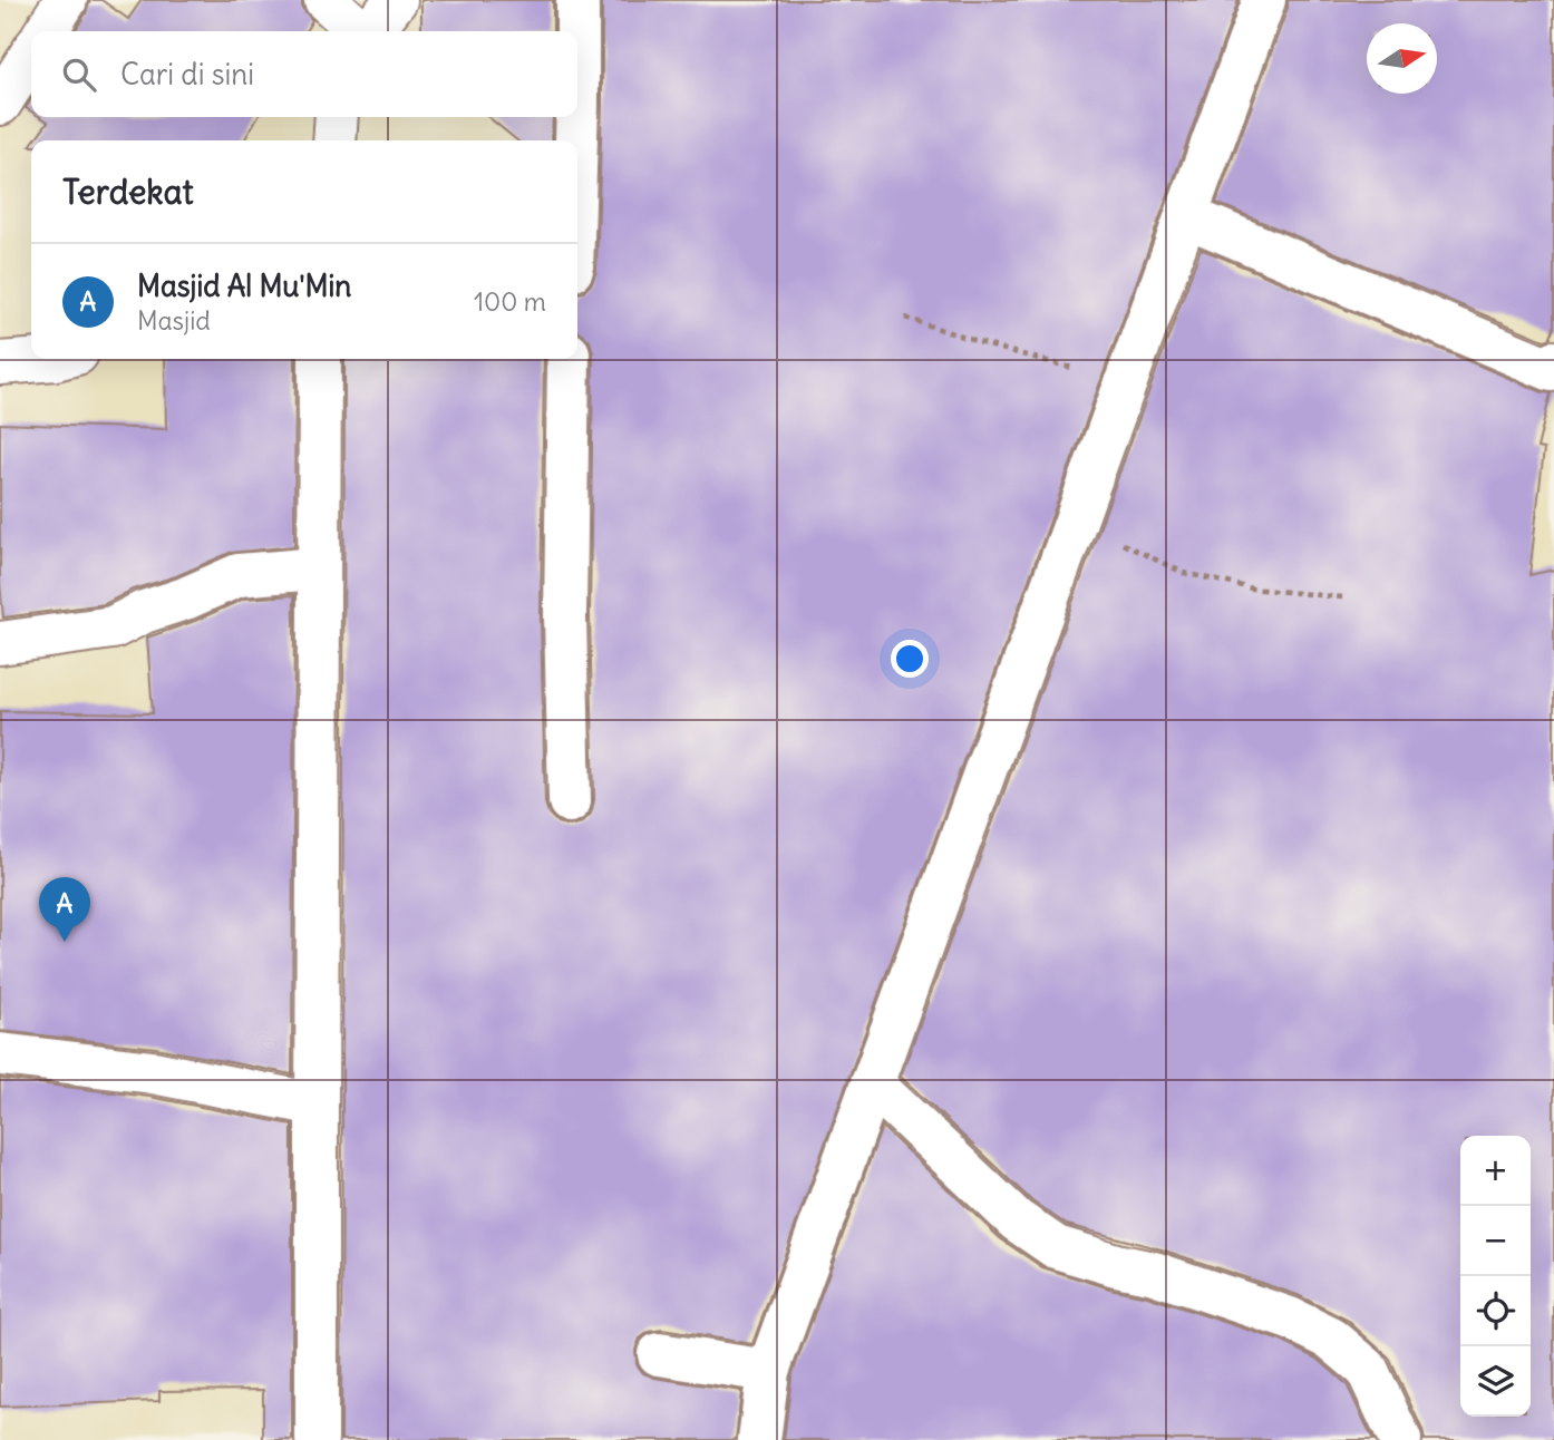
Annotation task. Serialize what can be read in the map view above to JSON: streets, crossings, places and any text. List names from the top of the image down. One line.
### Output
{"north":"right","page":{"search":"Cari di sini","heading":"Terdekat","list":[{"mark":"A","name":"Masjid Al Mu'Min","note":"Masjid","value":"100 m"}],"pins":"A","map_buttons":["+","−"]}}
